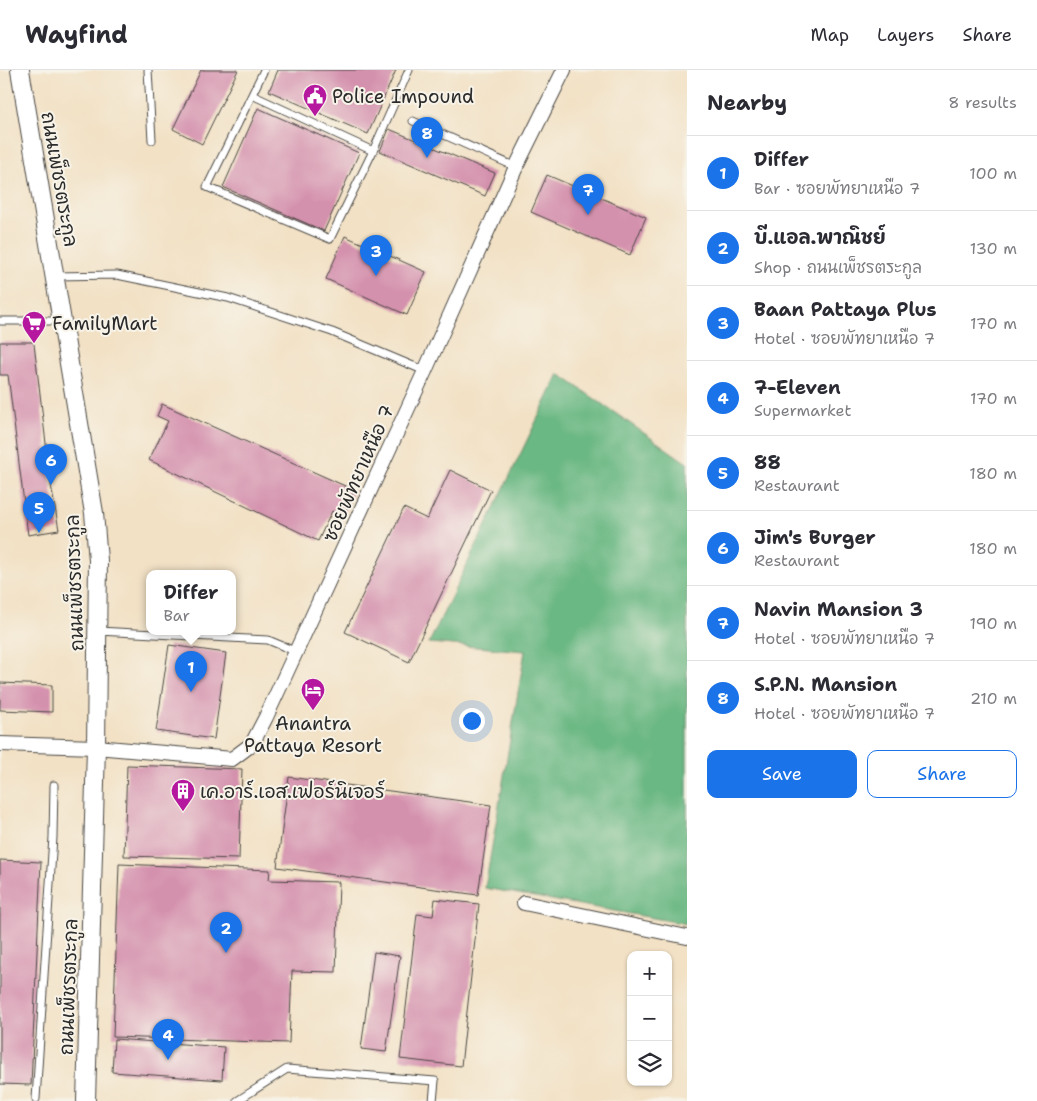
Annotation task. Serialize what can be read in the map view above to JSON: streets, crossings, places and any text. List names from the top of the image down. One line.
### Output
{"streets":{"street":["ถนนเพ็ชรตระกูล","ซอยพัทยาเหนือ 7"]},"crossings":[["ถนนเพ็ชรตระกูล","ซอยพัทยาเหนือ 7"]],"places":{"public building":["Police Impound"],"supermarket":["FamilyMart"],"hotel":["Anantra Pattaya Resort"],"building":["เค.อาร์.เอส.เฟอร์นิเจอร์"]},"page":{"header":"Wayfind","nav":["Map","Layers","Share"],"heading":["Nearby","8 results"],"pins":["8","7","3","6","5","1","2","4"],"list":[{"mark":"1","name":"Differ","note":"Bar · ซอยพัทยาเหนือ 7","value":"100 m"},{"mark":"2","name":"บี.แอล.พาณิชย์","note":"Shop · ถนนเพ็ชรตระกูล","value":"130 m"},{"mark":"3","name":"Baan Pattaya Plus","note":"Hotel · ซอยพัทยาเหนือ 7","value":"170 m"},{"mark":"4","name":"7-Eleven","note":"Supermarket","value":"170 m"},{"mark":"5","name":"88","note":"Restaurant","value":"180 m"},{"mark":"6","name":"Jim's Burger","note":"Restaurant","value":"180 m"},{"mark":"7","name":"Navin Mansion 3","note":"Hotel · ซอยพัทยาเหนือ 7","value":"190 m"},{"mark":"8","name":"S.P.N. Mansion","note":"Hotel · ซอยพัทยาเหนือ 7","value":"210 m"}],"popup":["Differ","Bar"],"buttons":["Save","Share"],"map_buttons":["+","−"]}}
